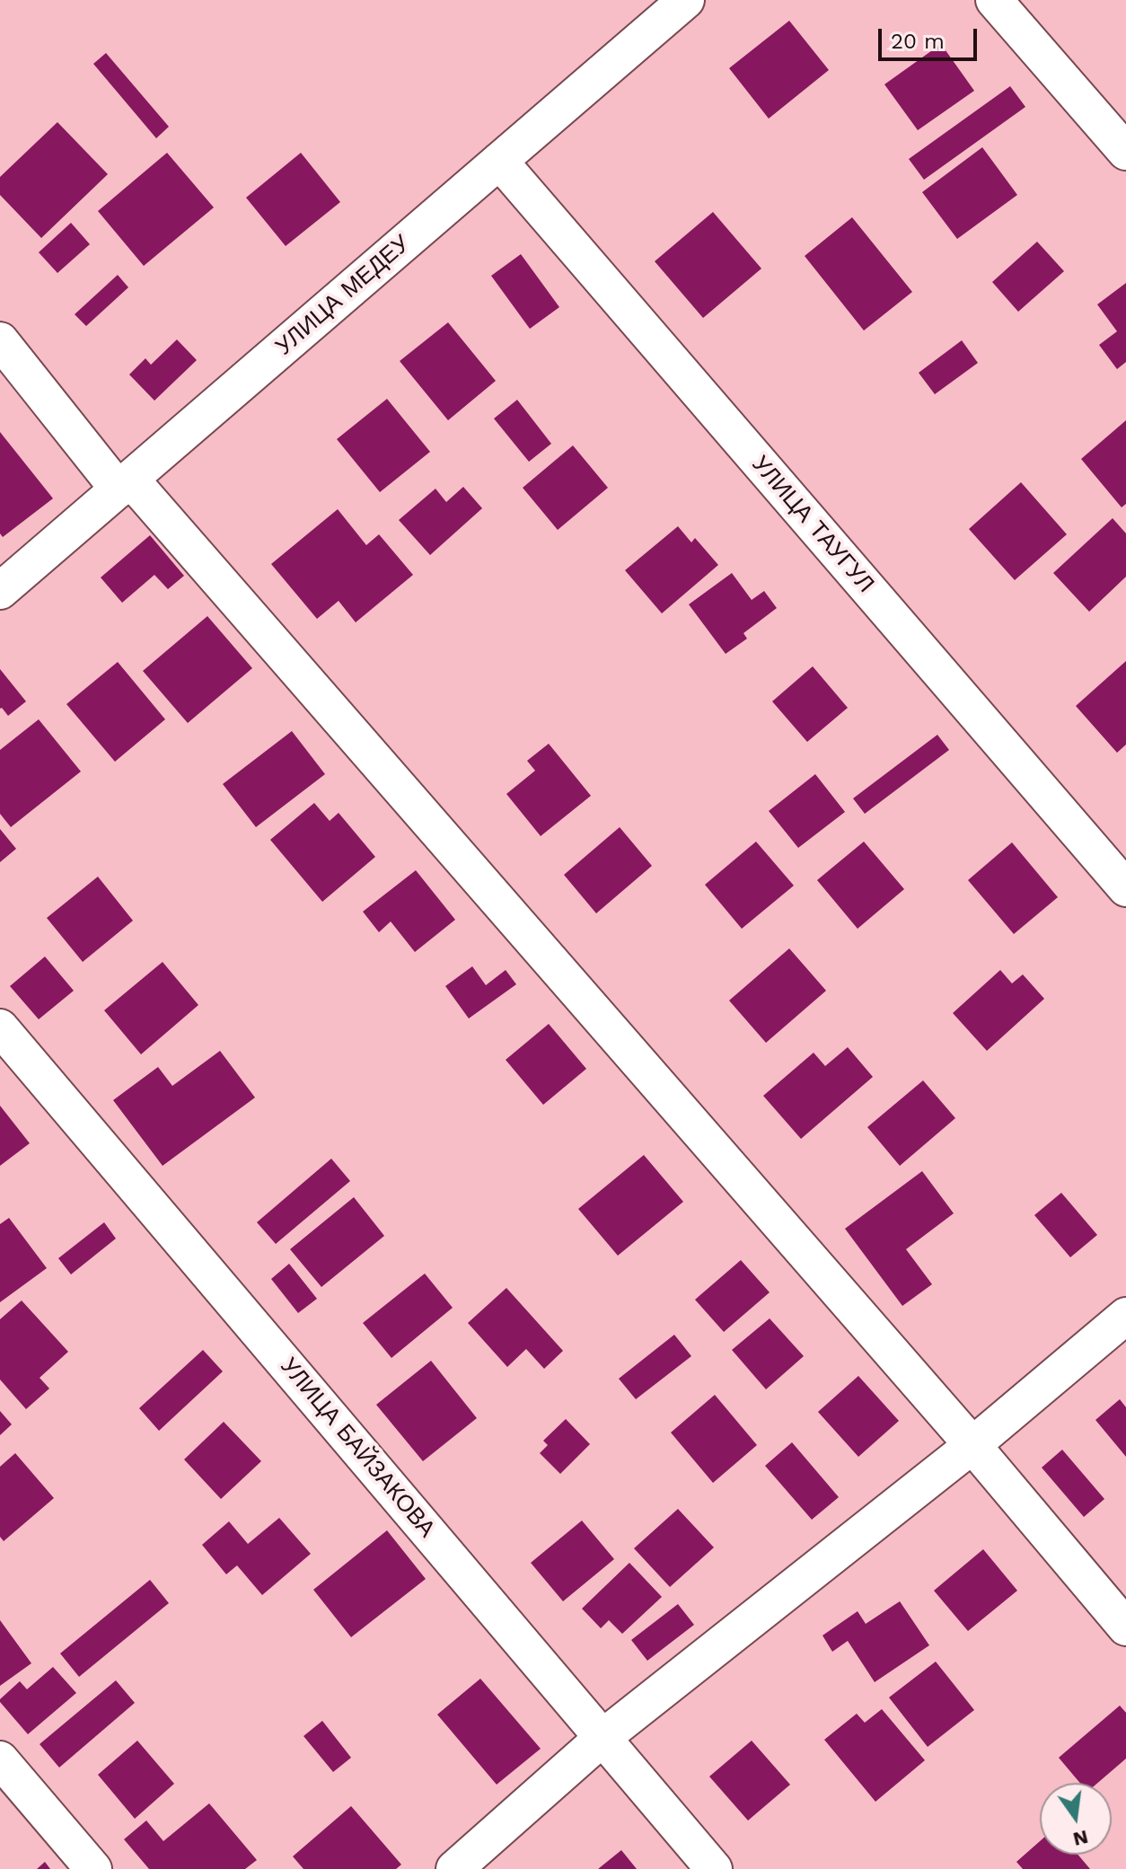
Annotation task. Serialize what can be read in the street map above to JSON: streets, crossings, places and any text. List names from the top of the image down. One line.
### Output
{"streets":{"street":["УЛИЦА МЕДЕУ","УЛИЦА ТАУГУЛ","УЛИЦА БАЙЗАКОВА"]},"crossings":[["УЛИЦА МЕДЕУ","УЛИЦА ТАУГУЛ"]],"scale_bar":"20 m","north":"bottom"}
